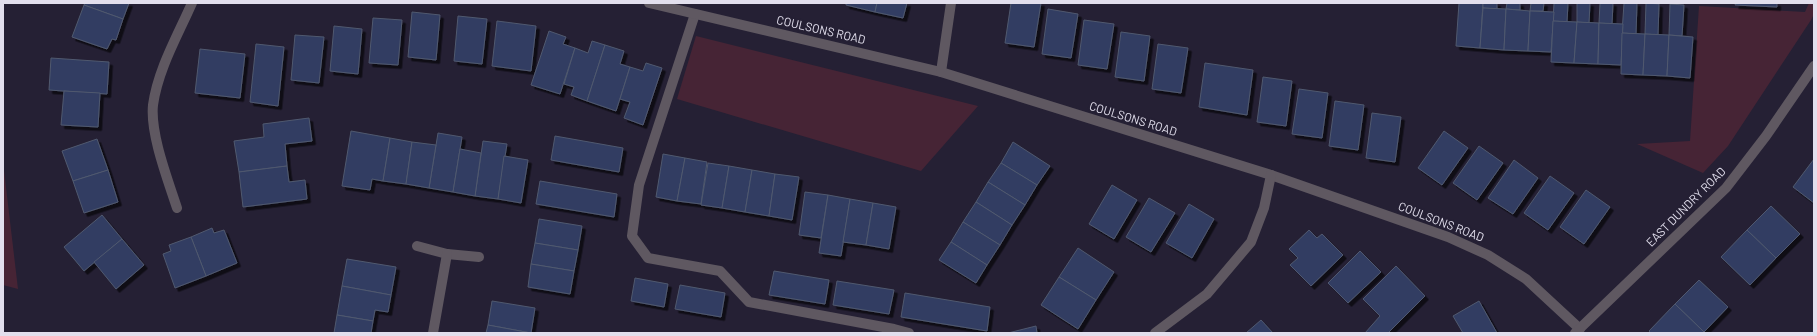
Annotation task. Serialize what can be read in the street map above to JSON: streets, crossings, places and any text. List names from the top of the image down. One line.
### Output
{"streets":{"street":["COULSONS ROAD","EAST DUNDRY ROAD"]},"crossings":[["COULSONS ROAD","EAST DUNDRY ROAD"]]}
